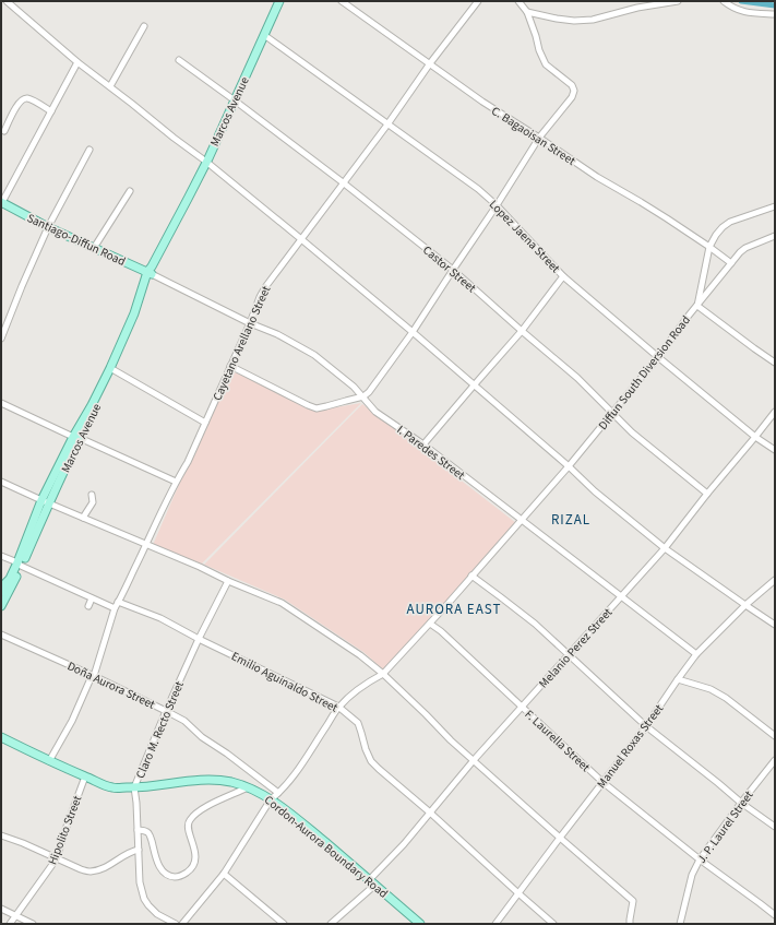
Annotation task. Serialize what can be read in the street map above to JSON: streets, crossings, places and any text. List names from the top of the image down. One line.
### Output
{"streets":{"main road":["Marcos Avenue","Santiago-Diffun Road","Cordon-Aurora Boundary Road"],"street":["C. Bagaoisan Street","Lopez Jaena Street","Castor Street","Cayetano Arellano Street","Diffun South Diversion Road","I. Paredes Street","Melanio Perez Street","Emilio Aguinaldo Street","Doña Aurora Street","Claro M. Recto Street","F. Laurella Street","Manuel Roxas Street","J. P. Laurel Street","Hipolito Street"]},"crossings":[["Marcos Avenue","Lopez Jaena Street"],["Marcos Avenue","Santiago-Diffun Road"],["Marcos Avenue","Castor Street"],["Marcos Avenue","I. Paredes Street"],["C. Bagaoisan Street","Cayetano Arellano Street"],["C. Bagaoisan Street","Diffun South Diversion Road"],["Lopez Jaena Street","Cayetano Arellano Street"],["Lopez Jaena Street","Diffun South Diversion Road"],["Lopez Jaena Street","Melanio Perez Street"],["Santiago-Diffun Road","I. Paredes Street"],["Castor Street","Cayetano Arellano Street"],["Castor Street","Diffun South Diversion Road"],["Castor Street","Melanio Perez Street"],["Cayetano Arellano Street","I. Paredes Street"],["Cayetano Arellano Street","Emilio Aguinaldo Street"],["Cayetano Arellano Street","Doña Aurora Street"],["Cayetano Arellano Street","Cordon-Aurora Boundary Road"],["Diffun South Diversion Road","I. Paredes Street"],["Diffun South Diversion Road","Emilio Aguinaldo Street"],["Diffun South Diversion Road","Doña Aurora Street"],["Diffun South Diversion Road","F. Laurella Street"],["Diffun South Diversion Road","Cordon-Aurora Boundary Road"],["I. Paredes Street","Melanio Perez Street"],["I. Paredes Street","Manuel Roxas Street"],["Melanio Perez Street","Emilio Aguinaldo Street"],["Melanio Perez Street","F. Laurella Street"],["Melanio Perez Street","Cordon-Aurora Boundary Road"],["Emilio Aguinaldo Street","Claro M. Recto Street"],["Emilio Aguinaldo Street","Manuel Roxas Street"],["Doña Aurora Street","Claro M. Recto Street"],["Claro M. Recto Street","Cordon-Aurora Boundary Road"],["F. Laurella Street","Manuel Roxas Street"],["F. Laurella Street","J. P. Laurel Street"],["Hipolito Street","Cordon-Aurora Boundary Road"]],"districts":["RIZAL","AURORA EAST"]}
